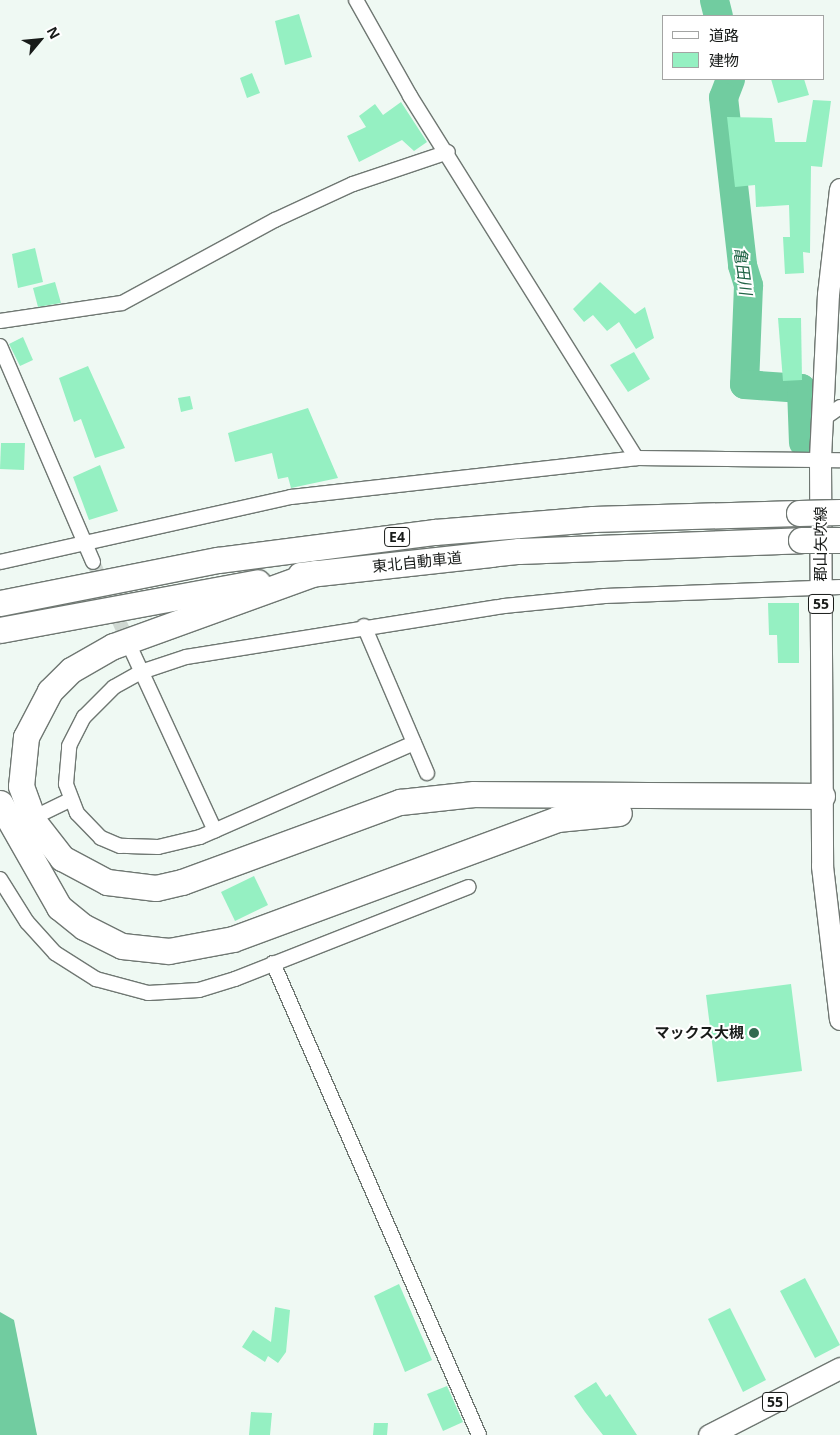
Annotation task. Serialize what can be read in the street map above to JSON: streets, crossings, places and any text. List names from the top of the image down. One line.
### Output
{"streets":{"highway":["E4","東北自動車道"],"main road":["郡山矢吹線","55"]},"water":["亀田川"],"places":["マックス大槻"],"legend":["道路","建物"],"north":"top right"}
